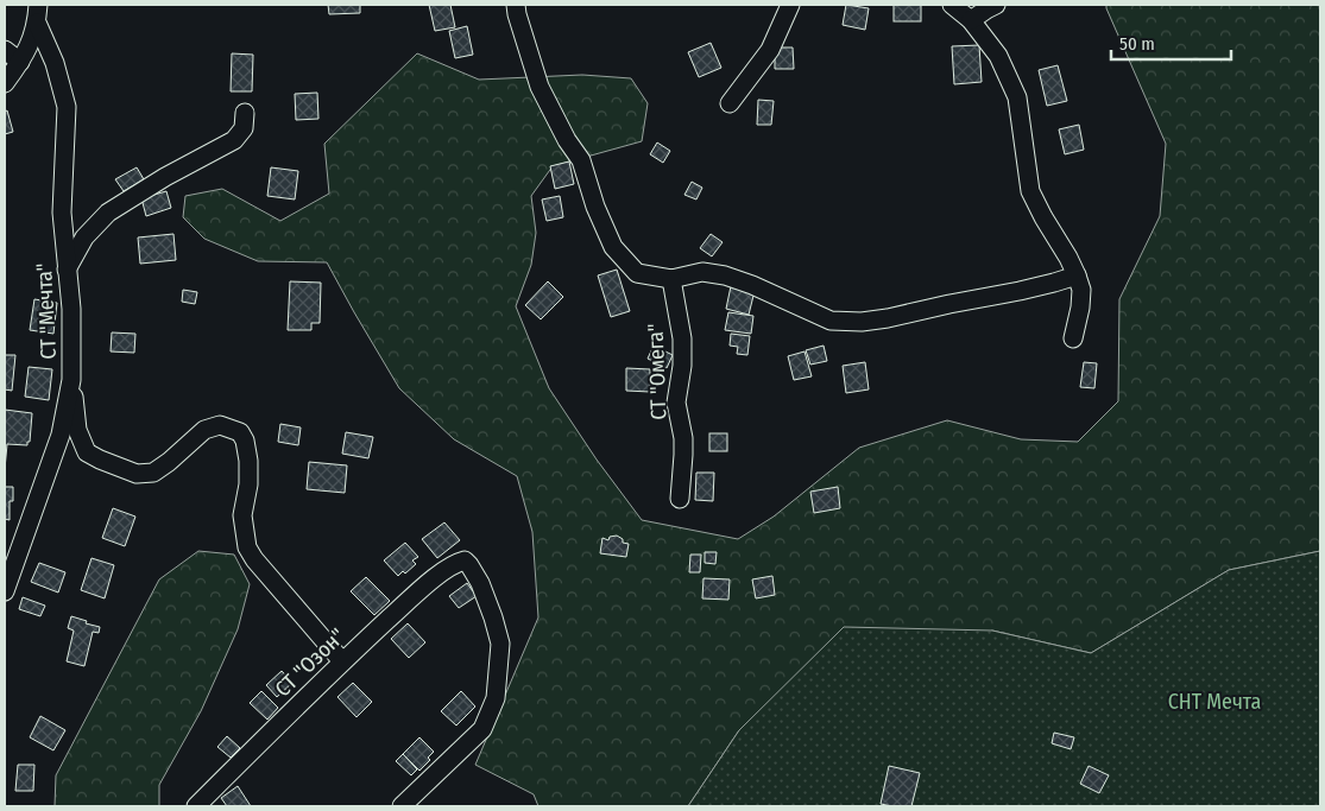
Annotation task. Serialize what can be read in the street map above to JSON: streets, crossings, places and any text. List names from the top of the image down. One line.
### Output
{"streets":{"street":["СТ \"Мечта\"","СТ \"Омега\"","СТ \"Озон\""]},"parks":["СНТ Мечта"],"scale_bar":"50 m"}
